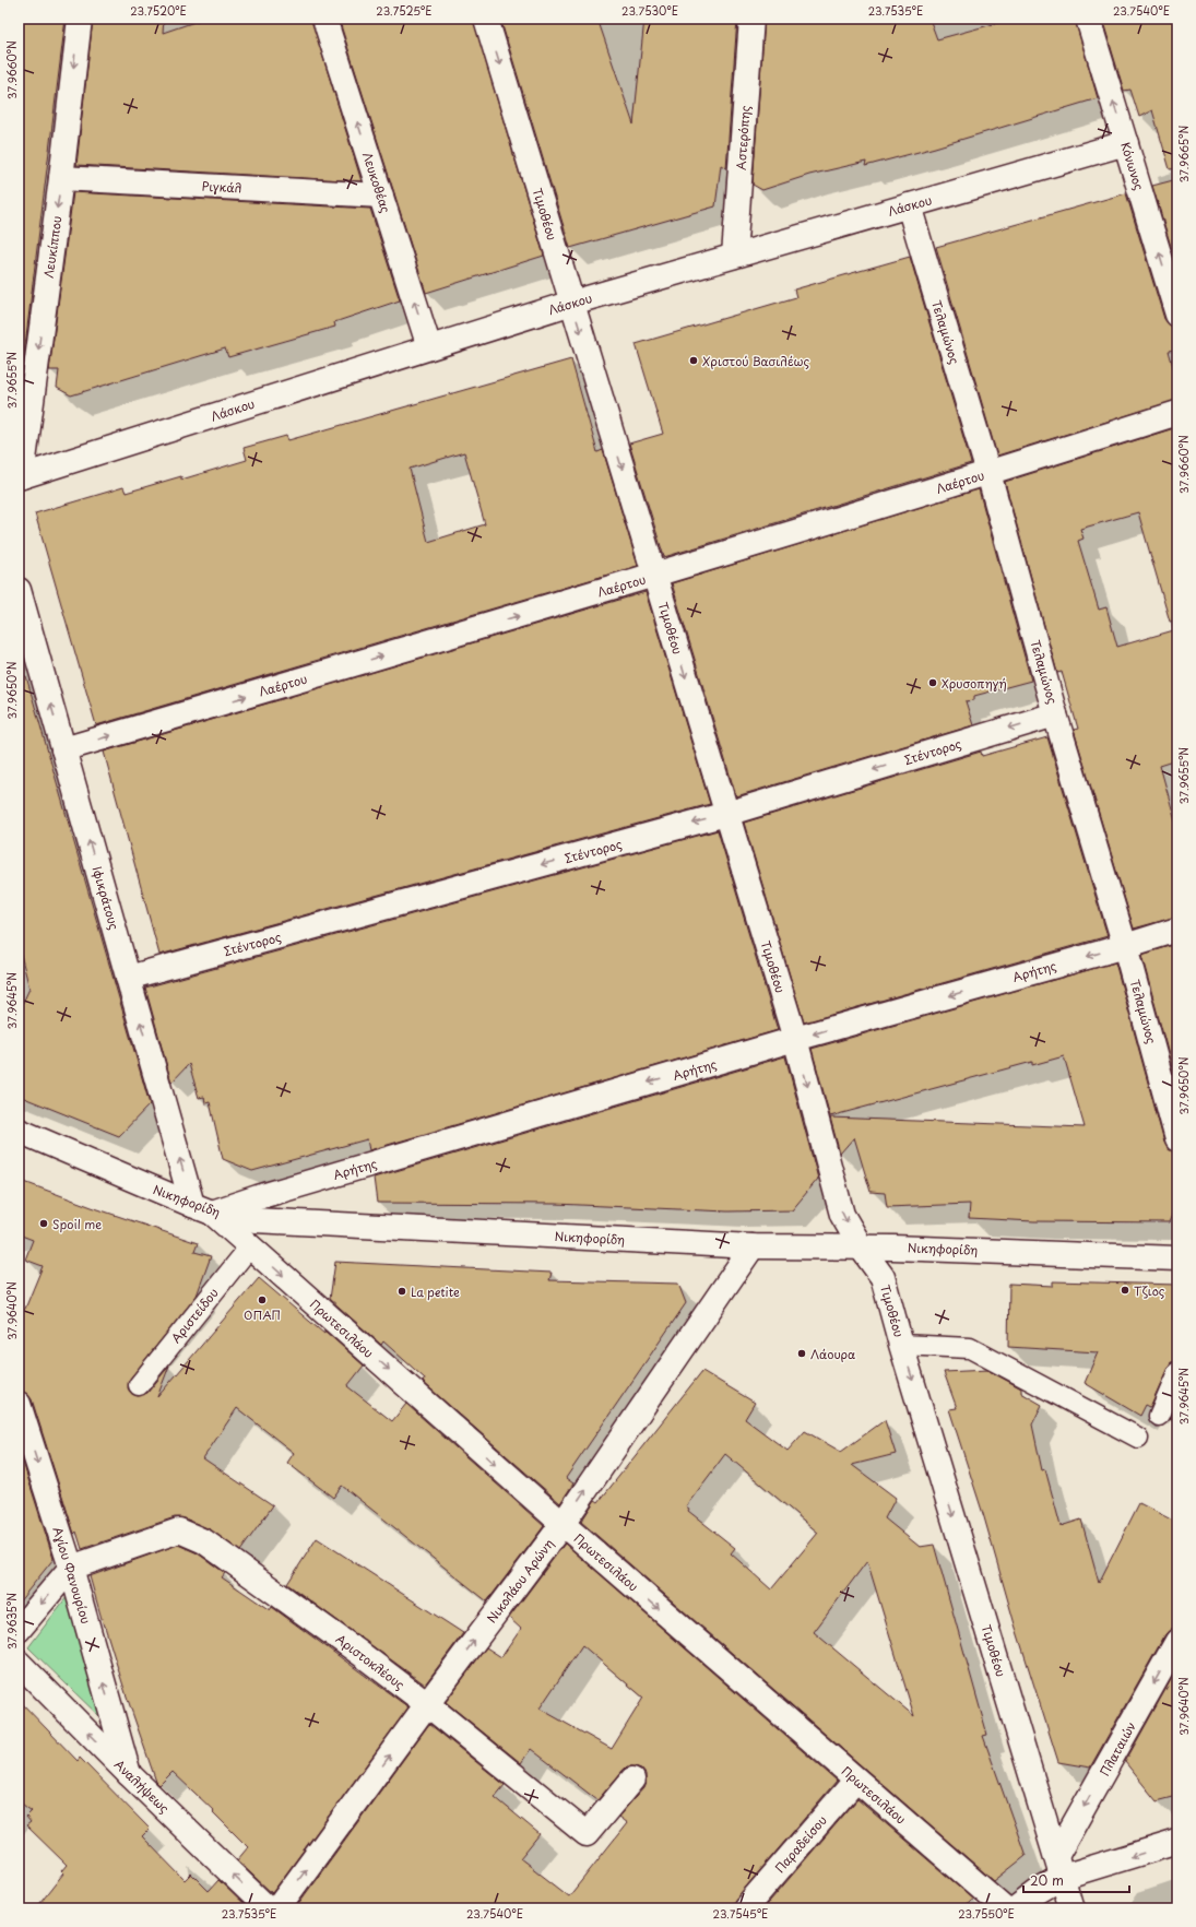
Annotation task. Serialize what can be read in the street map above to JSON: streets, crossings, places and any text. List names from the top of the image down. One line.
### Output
{"streets":{"street":["Αστερόπης","Κόνωνος","Λευκοθέας","Ριγκάλ","Λάσκου","Τιμοθέου","Λευκίππου","Τελαμώνος","Λαέρτου","Στέντορος","Ιφικράτους","Αρήτης","Νικηφορίδη","Πρωτεσιλάου","Αγίου Φανουρίου","Νικολάου Αρώνη","Αριστοκλέους","Πλαταιών","Αναλήψεως","Παραδείσου"],"lane":["Αριστείδου"]},"crossings":[["Αστερόπης","Λάσκου"],["Κόνωνος","Λάσκου"],["Λευκοθέας","Ριγκάλ"],["Λευκοθέας","Λάσκου"],["Ριγκάλ","Λευκίππου"],["Λάσκου","Τιμοθέου"],["Λάσκου","Λευκίππου"],["Λάσκου","Τελαμώνος"],["Τιμοθέου","Λαέρτου"],["Τιμοθέου","Στέντορος"],["Τιμοθέου","Αρήτης"],["Τιμοθέου","Νικηφορίδη"],["Τιμοθέου","Πλαταιών"],["Τελαμώνος","Λαέρτου"],["Τελαμώνος","Στέντορος"],["Τελαμώνος","Αρήτης"],["Λαέρτου","Ιφικράτους"],["Στέντορος","Ιφικράτους"],["Ιφικράτους","Αρήτης"],["Ιφικράτους","Νικηφορίδη"],["Ιφικράτους","Πρωτεσιλάου"],["Αρήτης","Νικηφορίδη"],["Αρήτης","Πρωτεσιλάου"],["Νικηφορίδη","Πρωτεσιλάου"],["Νικηφορίδη","Νικολάου Αρώνη"],["Αριστείδου","Πρωτεσιλάου"],["Πρωτεσιλάου","Νικολάου Αρώνη"],["Πρωτεσιλάου","Παραδείσου"],["Αγίου Φανουρίου","Αριστοκλέους"],["Αγίου Φανουρίου","Αναλήψεως"],["Νικολάου Αρώνη","Αριστοκλέους"]],"one_way":["Κόνωνος","Λευκοθέας","Τιμοθέου","Λευκίππου","Λαέρτου","Στέντορος","Ιφικράτους","Αρήτης","Πρωτεσιλάου","Νικολάου Αρώνη","Πλαταιών","Αναλήψεως"],"places":["Χριστού Βασιλέως","Χρυσοπηγή","Spoil me","Τζιος","La petite","ΟΠΑΠ","Λάουρα"],"scale_bar":"20 m","coordinates":["23.7520°E","23.7525°E","23.7530°E","23.7535°E","23.7540°E","37.9660°N","37.9665°N","37.9655°N","37.9650°N","37.9645°N","37.9640°N","37.9635°N","23.7545°E","23.7550°E"]}
